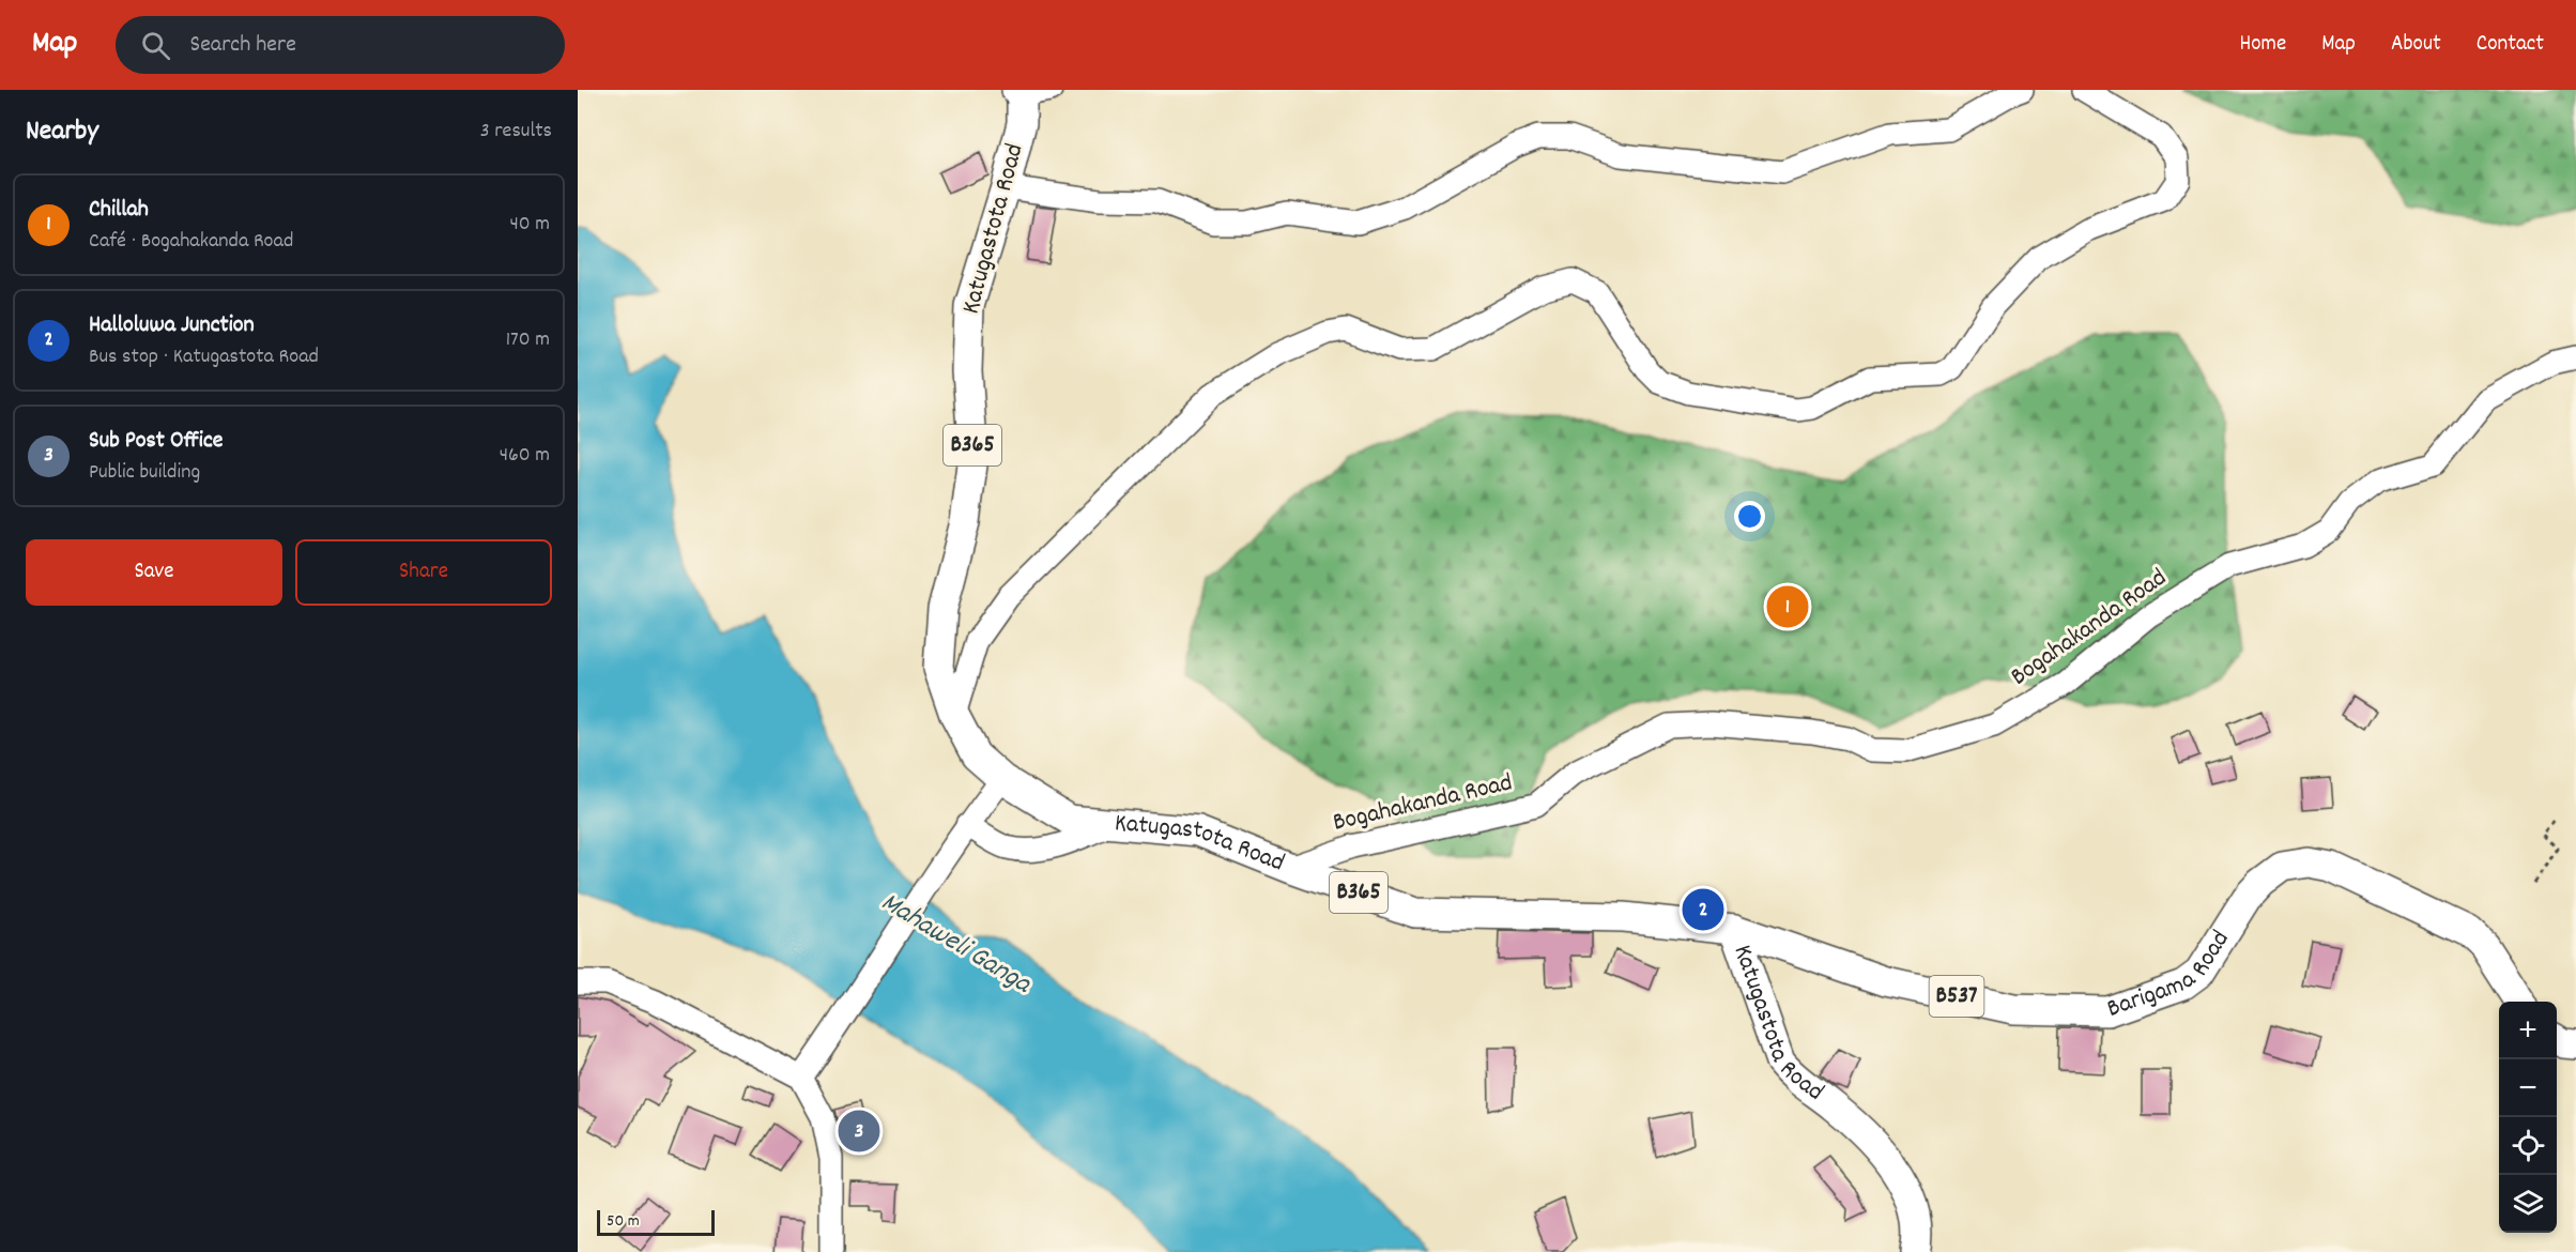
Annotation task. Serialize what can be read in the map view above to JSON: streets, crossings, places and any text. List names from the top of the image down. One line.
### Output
{"streets":{"main road":["Katugastota Road","B365","Barigama Road","B537"],"street":["Bogahakanda Road"]},"crossings":[["Katugastota Road","Bogahakanda Road"],["Katugastota Road","Barigama Road"]],"water":["Mahaweli Ganga"],"scale_bar":"50 m","page":{"header":"Map","search":"Search here","nav":["Home","Map","About","Contact"],"heading":["Nearby","3 results"],"list":[{"mark":"1","name":"Chillah","note":"Café · Bogahakanda Road","value":"40 m"},{"mark":"2","name":"Halloluwa Junction","note":"Bus stop · Katugastota Road","value":"170 m"},{"mark":"3","name":"Sub Post Office","note":"Public building","value":"460 m"}],"buttons":["Save","Share"],"pins":["1","2","3"],"map_buttons":["+","−"],"scale":"50 m"}}
